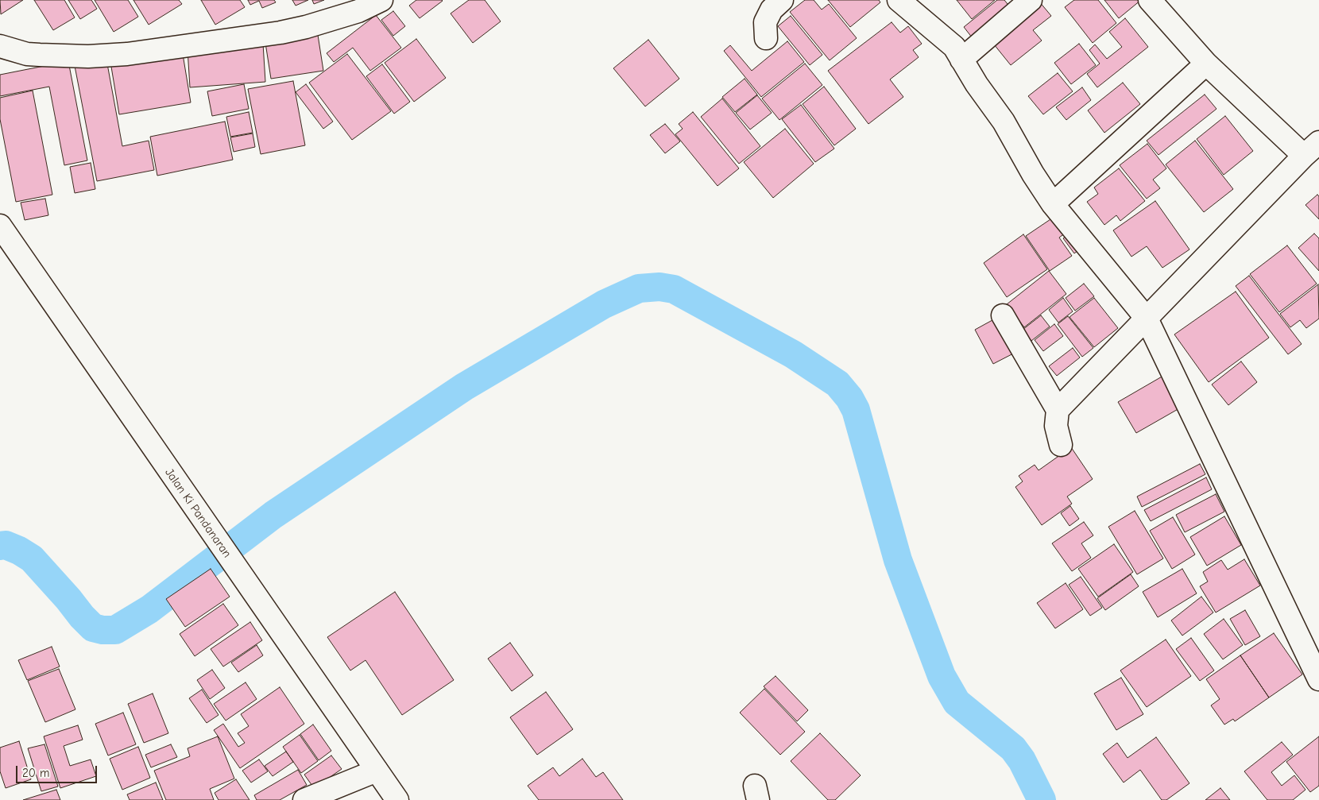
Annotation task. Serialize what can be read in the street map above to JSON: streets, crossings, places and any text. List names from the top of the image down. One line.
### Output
{"streets":{"street":["Jalan Ki Pandanaran"]},"scale_bar":"20 m"}
